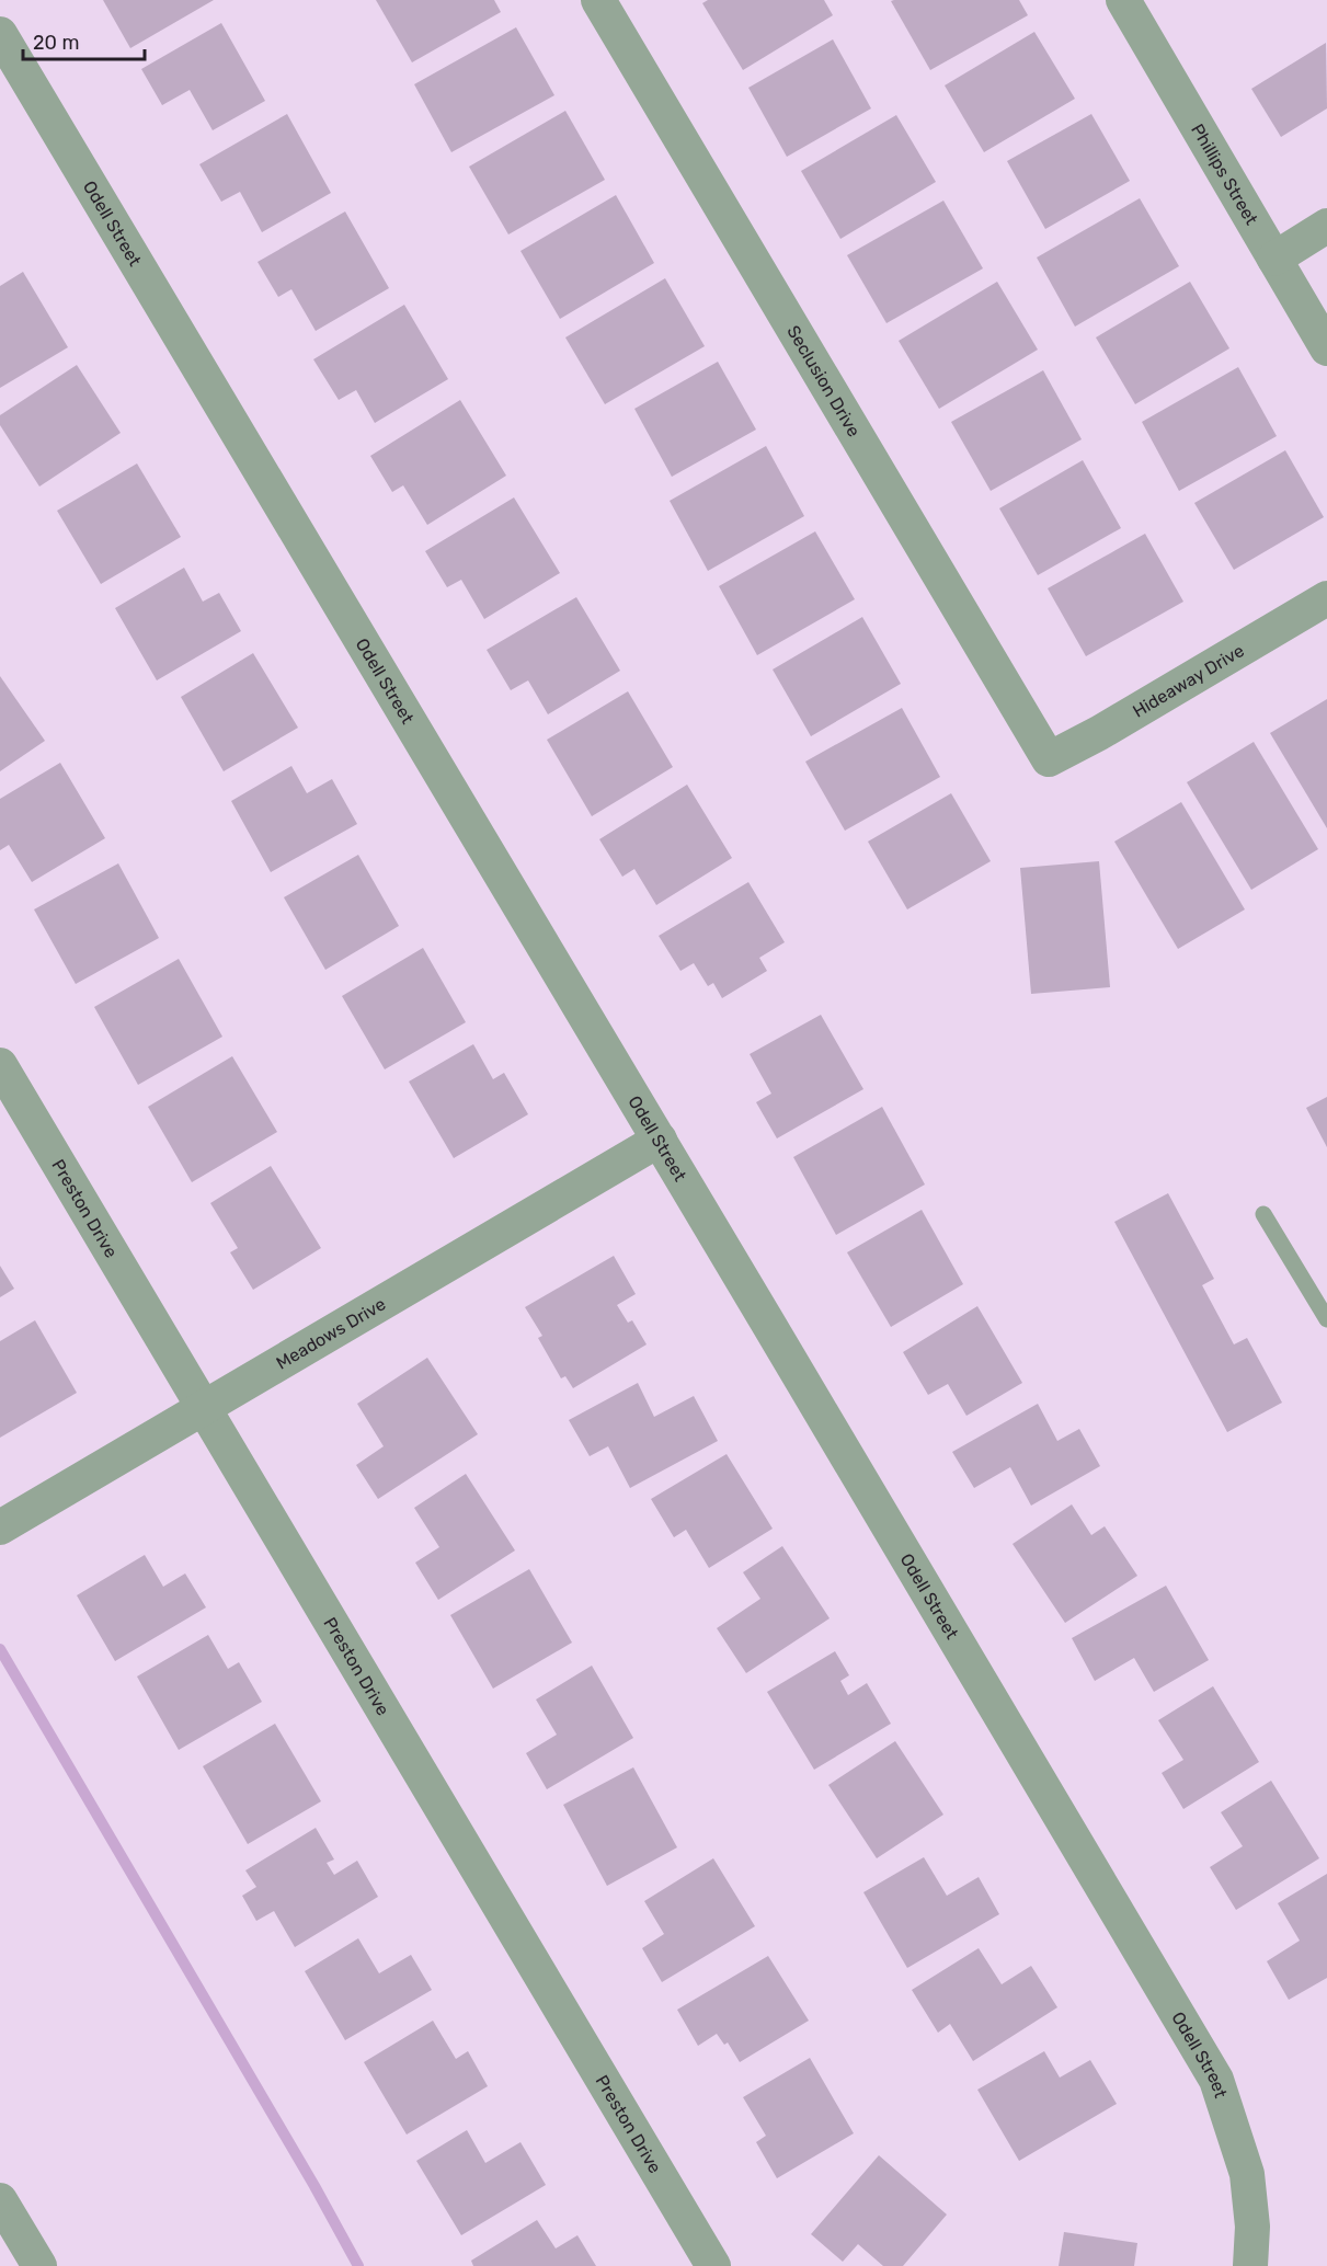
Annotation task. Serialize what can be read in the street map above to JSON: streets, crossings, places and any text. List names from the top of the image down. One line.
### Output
{"streets":{"street":["Phillips Street","Odell Street","Seclusion Drive","Hideaway Drive","Preston Drive","Meadows Drive"]},"crossings":[["Odell Street","Meadows Drive"],["Seclusion Drive","Hideaway Drive"],["Preston Drive","Meadows Drive"]],"scale_bar":"20 m"}
